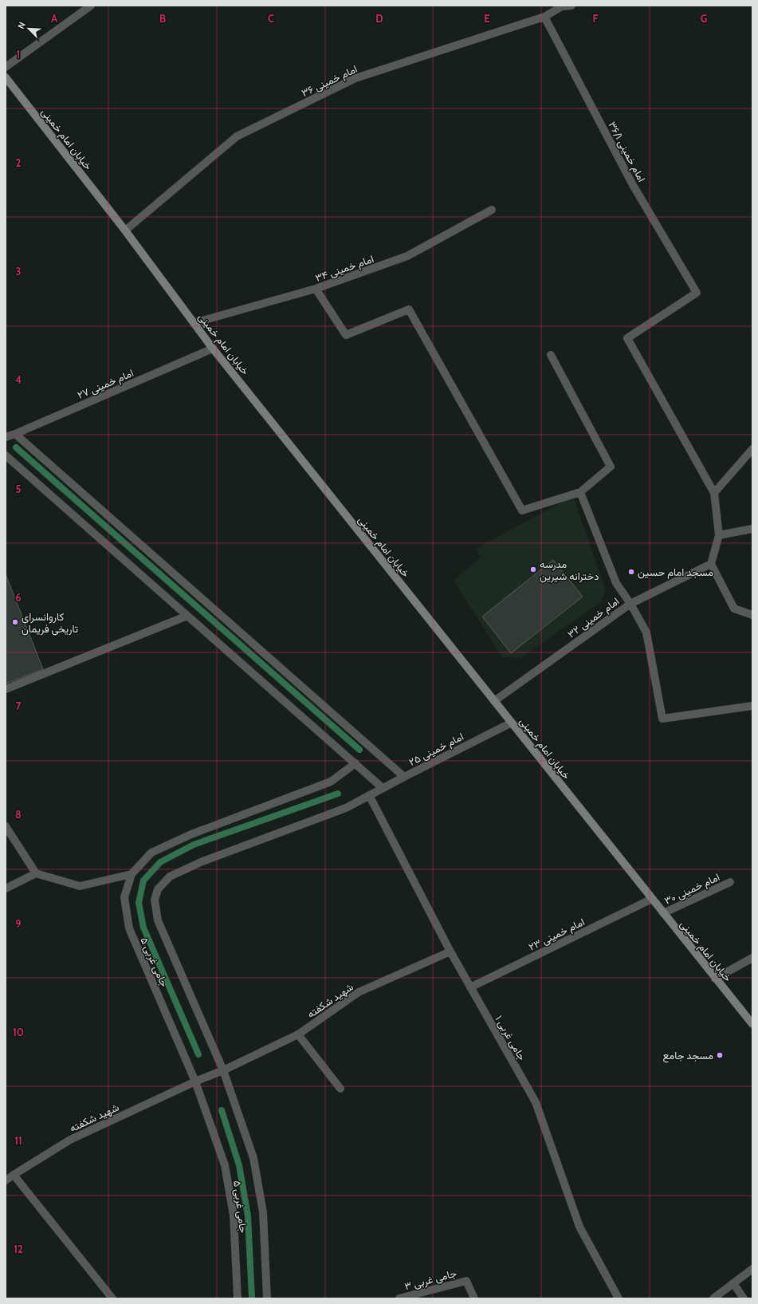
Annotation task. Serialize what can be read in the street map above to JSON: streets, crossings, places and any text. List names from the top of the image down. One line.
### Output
{"streets":{"street":["امام خمینی ۳۶","خیابان امام خمینی","امام خمینی ۳۶/۱","امام خمینی ۳۴","امام خمینی ۲۷","امام خمینی ۳۲","امام خمینی ۲۵","امام خمینی ۳۰","امام خمینی ۲۳","جامی غربی ۵","شهید شکفته","جامی غربی ۱","جامی غربی ۳"]},"crossings":[["امام خمینی ۳۶","خیابان امام خمینی"],["امام خمینی ۳۶","امام خمینی ۳۶/۱"],["خیابان امام خمینی","امام خمینی ۳۴"],["خیابان امام خمینی","امام خمینی ۲۷"],["خیابان امام خمینی","امام خمینی ۳۲"],["خیابان امام خمینی","امام خمینی ۲۵"],["خیابان امام خمینی","امام خمینی ۳۰"],["خیابان امام خمینی","امام خمینی ۲۳"],["امام خمینی ۲۵","جامی غربی ۵"],["امام خمینی ۲۵","جامی غربی ۱"],["امام خمینی ۲۳","جامی غربی ۱"],["جامی غربی ۵","شهید شکفته"],["جامی غربی ۵","جامی غربی ۱"],["شهید شکفته","جامی غربی ۱"]],"places":["مدرسه دخترانه شیرین","مسجد امام حسین","کاروانسرای تاریخی فریمان","مسجد جامع"],"north":"top left","grid":{"columns":["A","B","C","D","E","F","G"],"rows":["1","2","3","4","5","6","7","8","9","10","11","12"]}}
